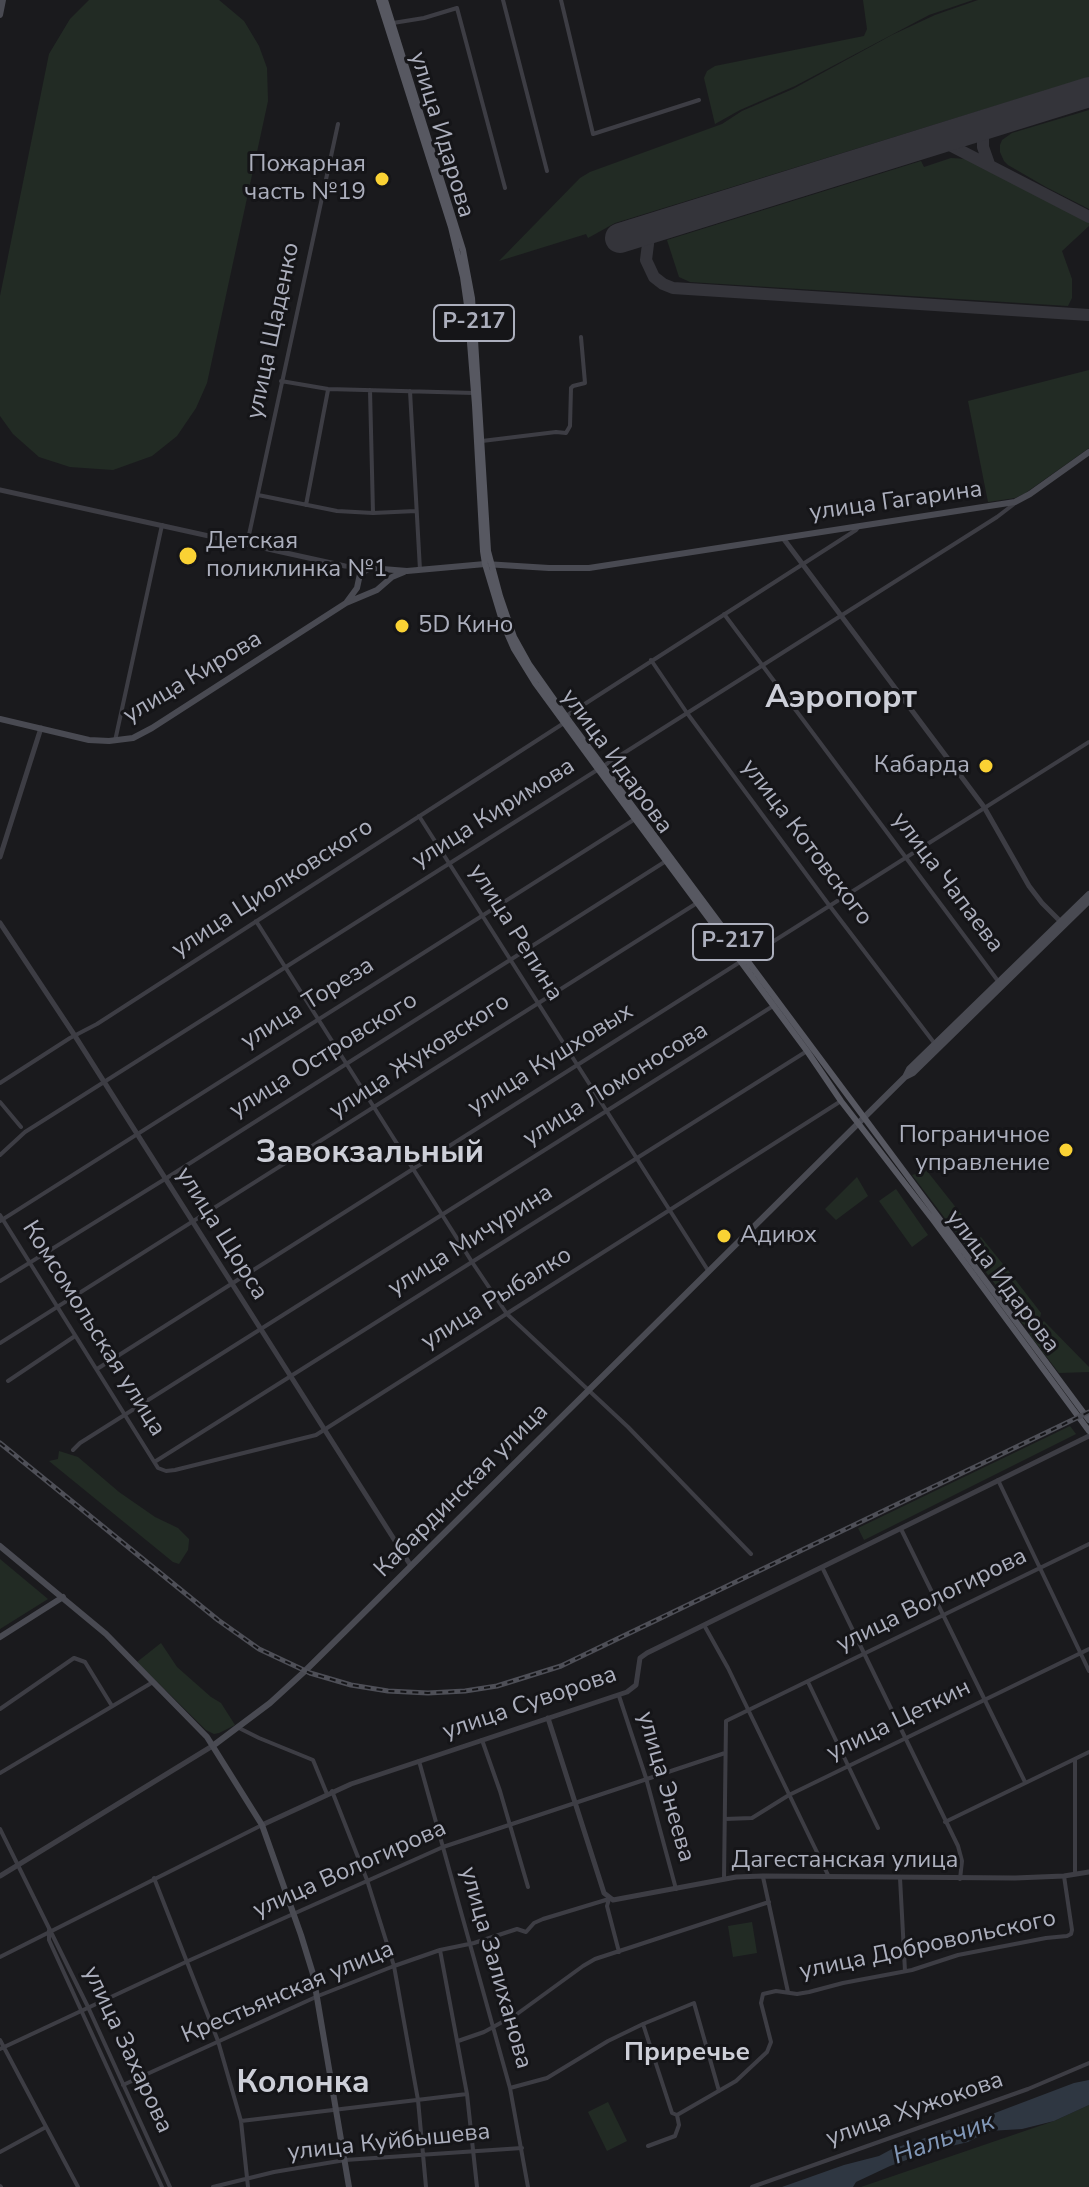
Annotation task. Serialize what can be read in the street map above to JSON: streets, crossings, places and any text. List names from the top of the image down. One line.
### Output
{"streets":{"main road":["улица Идарова","Р-217","улица Гагарина","улица Кирова","улица Киримова","Кабардинская улица"],"street":["улица Щаденко","улица Котовского","улица Чапаева","улица Циолковского","улица Репина","улица Тореза","улица Островского","улица Жуковского","улица Кушховых","улица Ломоносова","улица Щорса","улица Мичурина","улица Рыбалко","Комсомольская улица","улица Вологирова","улица Суворова","улица Цеткин","улица Энеева","Дагестанская улица","улица Добровольского","улица Залиханова","Крестьянская улица","улица Захарова","улица Хужокова","улица Куйбышева"]},"crossings":[["улица Идарова","улица Гагарина"],["улица Идарова","улица Киримова"],["улица Идарова","улица Циолковского"],["улица Идарова","улица Тореза"],["улица Идарова","улица Островского"],["улица Идарова","улица Жуковского"],["улица Идарова","улица Кушховых"],["улица Идарова","улица Ломоносова"],["улица Идарова","улица Мичурина"],["улица Идарова","улица Рыбалко"],["улица Идарова","Кабардинская улица"],["улица Идарова","улица Суворова"],["улица Гагарина","улица Кирова"],["улица Гагарина","улица Киримова"],["улица Гагарина","улица Циолковского"],["улица Киримова","улица Котовского"],["улица Киримова","улица Чапаева"],["улица Киримова","улица Репина"],["улица Киримова","улица Щорса"],["улица Котовского","улица Циолковского"],["улица Котовского","улица Кушховых"],["улица Котовского","Кабардинская улица"],["улица Чапаева","улица Циолковского"],["улица Чапаева","улица Кушховых"],["улица Чапаева","Кабардинская улица"],["улица Циолковского","улица Репина"],["улица Циолковского","улица Щорса"],["улица Репина","улица Тореза"],["улица Репина","улица Островского"],["улица Репина","улица Жуковского"],["улица Репина","улица Кушховых"],["улица Репина","улица Ломоносова"],["улица Репина","улица Мичурина"],["улица Репина","улица Рыбалко"],["улица Репина","Кабардинская улица"],["улица Тореза","улица Щорса"],["улица Тореза","Комсомольская улица"],["улица Островского","улица Щорса"],["улица Островского","Комсомольская улица"],["улица Жуковского","улица Щорса"],["улица Жуковского","Комсомольская улица"],["улица Кушховых","улица Щорса"],["улица Кушховых","Комсомольская улица"],["улица Ломоносова","улица Щорса"],["улица Ломоносова","Комсомольская улица"],["улица Щорса","улица Мичурина"],["улица Щорса","улица Рыбалко"],["улица Щорса","Кабардинская улица"],["улица Мичурина","улица Рыбалко"],["улица Мичурина","Комсомольская улица"],["улица Рыбалко","Комсомольская улица"],["Кабардинская улица","улица Захарова"],["улица Вологирова","улица Энеева"],["улица Вологирова","улица Залиханова"],["улица Вологирова","улица Захарова"],["улица Суворова","улица Энеева"],["улица Суворова","улица Залиханова"],["улица Суворова","улица Захарова"],["улица Энеева","Дагестанская улица"],["Дагестанская улица","улица Добровольского"],["Дагестанская улица","улица Залиханова"],["Дагестанская улица","Крестьянская улица"],["улица Залиханова","Крестьянская улица"],["улица Залиханова","улица Куйбышева"],["Крестьянская улица","улица Захарова"]],"districts":["Аэропорт","Завокзальный","Приречье","Колонка"],"water":["Нальчик"],"places":["Пожарная часть №19","Детская поликлинка №1","5D Кино","Кабарда","Пограничное управление","Адиюх"]}
